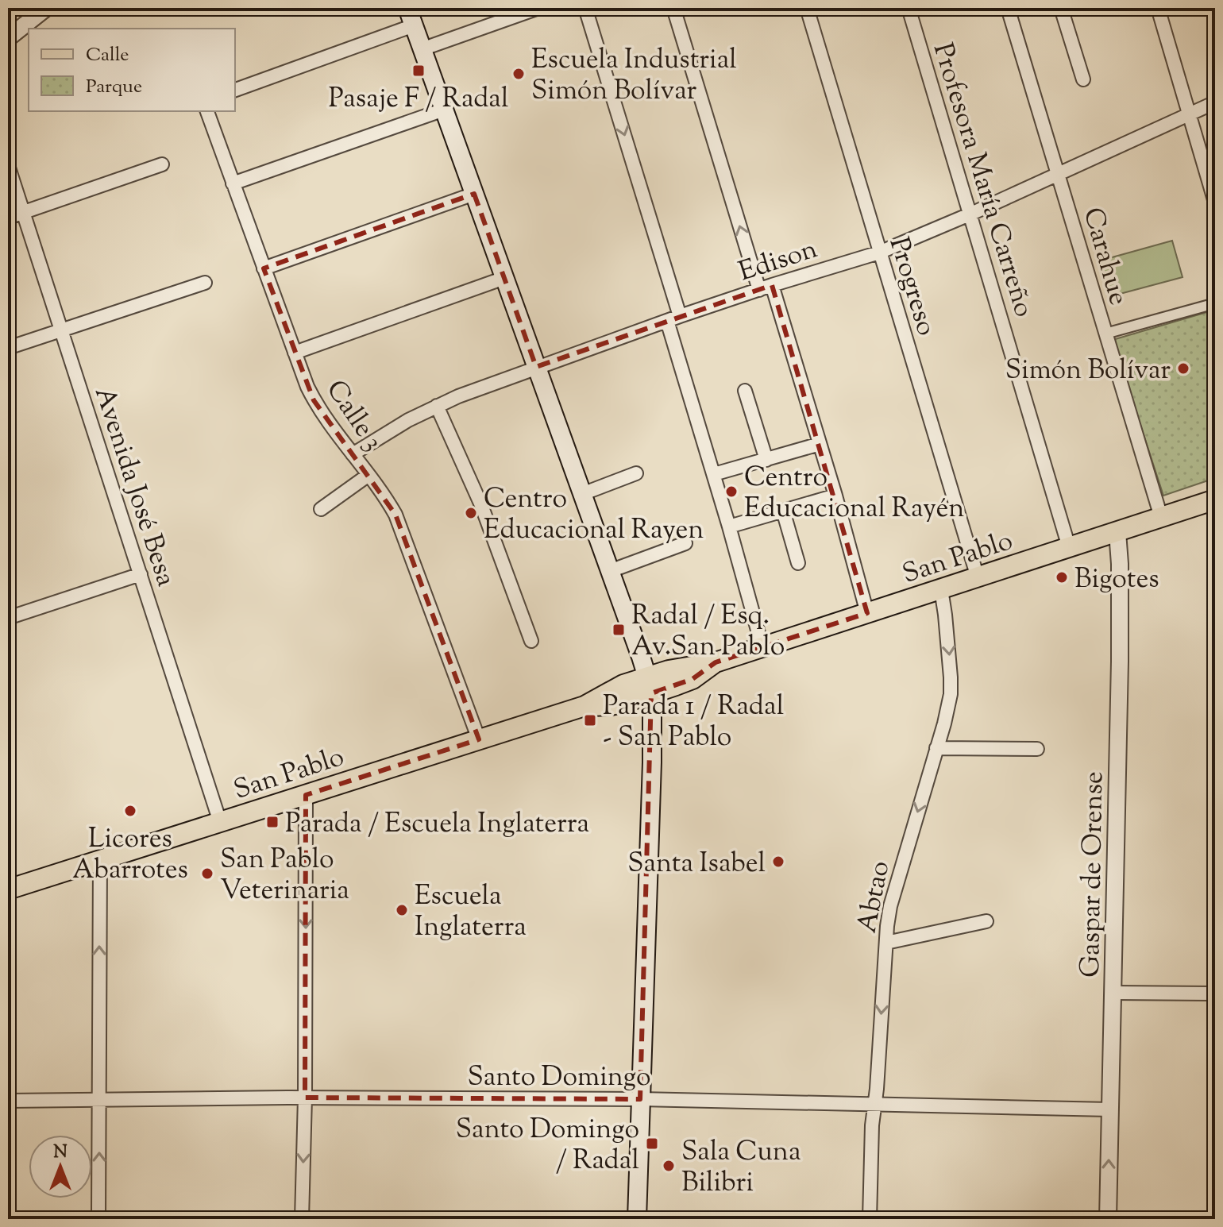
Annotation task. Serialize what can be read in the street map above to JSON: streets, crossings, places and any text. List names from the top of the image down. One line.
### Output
{"streets":{"main road":["San Pablo"],"street":["Profesora María Carreño","Carahue","Edison","Progreso","Calle 3","Avenida José Besa","Gaspar de Orense","Abtao","Santo Domingo"]},"crossings":[["Profesora María Carreño","Edison"],["Profesora María Carreño","San Pablo"],["Carahue","Edison"],["Carahue","San Pablo"],["Edison","Progreso"],["Edison","Calle 3"],["Progreso","San Pablo"],["Calle 3","San Pablo"],["Avenida José Besa","San Pablo"],["San Pablo","Gaspar de Orense"],["San Pablo","Abtao"],["Gaspar de Orense","Santo Domingo"],["Abtao","Santo Domingo"]],"one_way":["Abtao"],"places":{"transit":["Pasaje F / Radal","Radal / Esq. Av.San Pablo","Parada 1 / Radal - San Pablo","Parada / Escuela Inglaterra","Santo Domingo / Radal"],"other":["Escuela Industrial Simón Bolívar","Simón Bolívar","Centro Educacional Rayén","Centro Educacional Rayen","Bigotes","Licores Abarrotes","Santa Isabel","San Pablo Veterinaria","Escuela Inglaterra","Sala Cuna Bilibri"]},"legend":["Calle","Parque"],"north":"top"}
